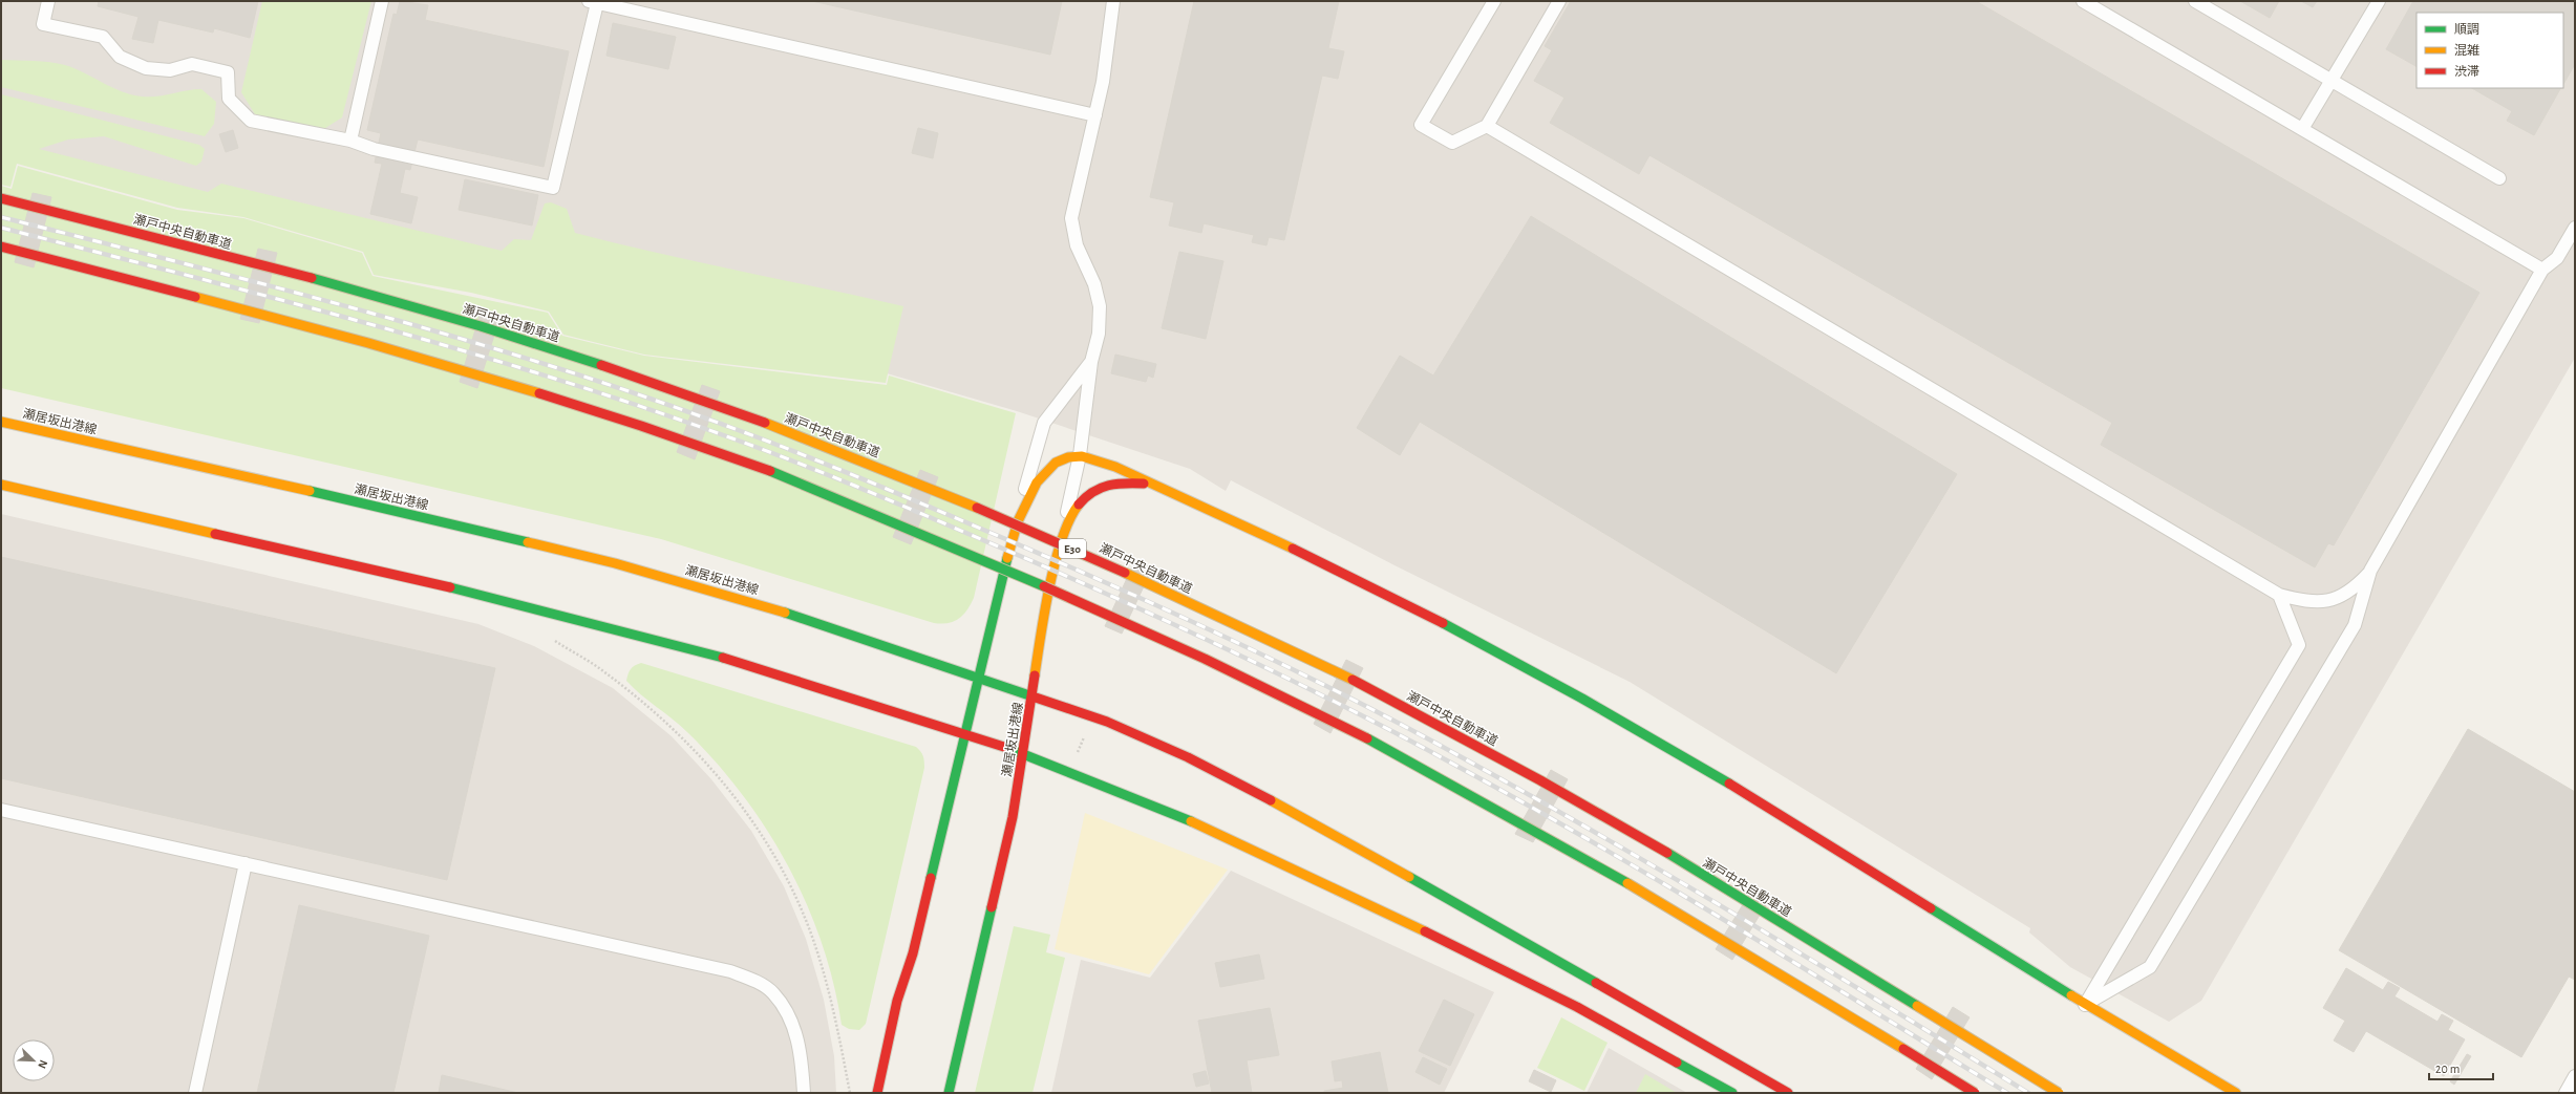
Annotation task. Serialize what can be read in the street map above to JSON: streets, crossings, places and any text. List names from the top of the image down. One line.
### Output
{"streets":{"main road":["瀬戸中央自動車道","瀬居坂出港線","E30"]},"legend":["順調","混雑","渋滞"],"scale_bar":"20 m","north":"bottom right"}
